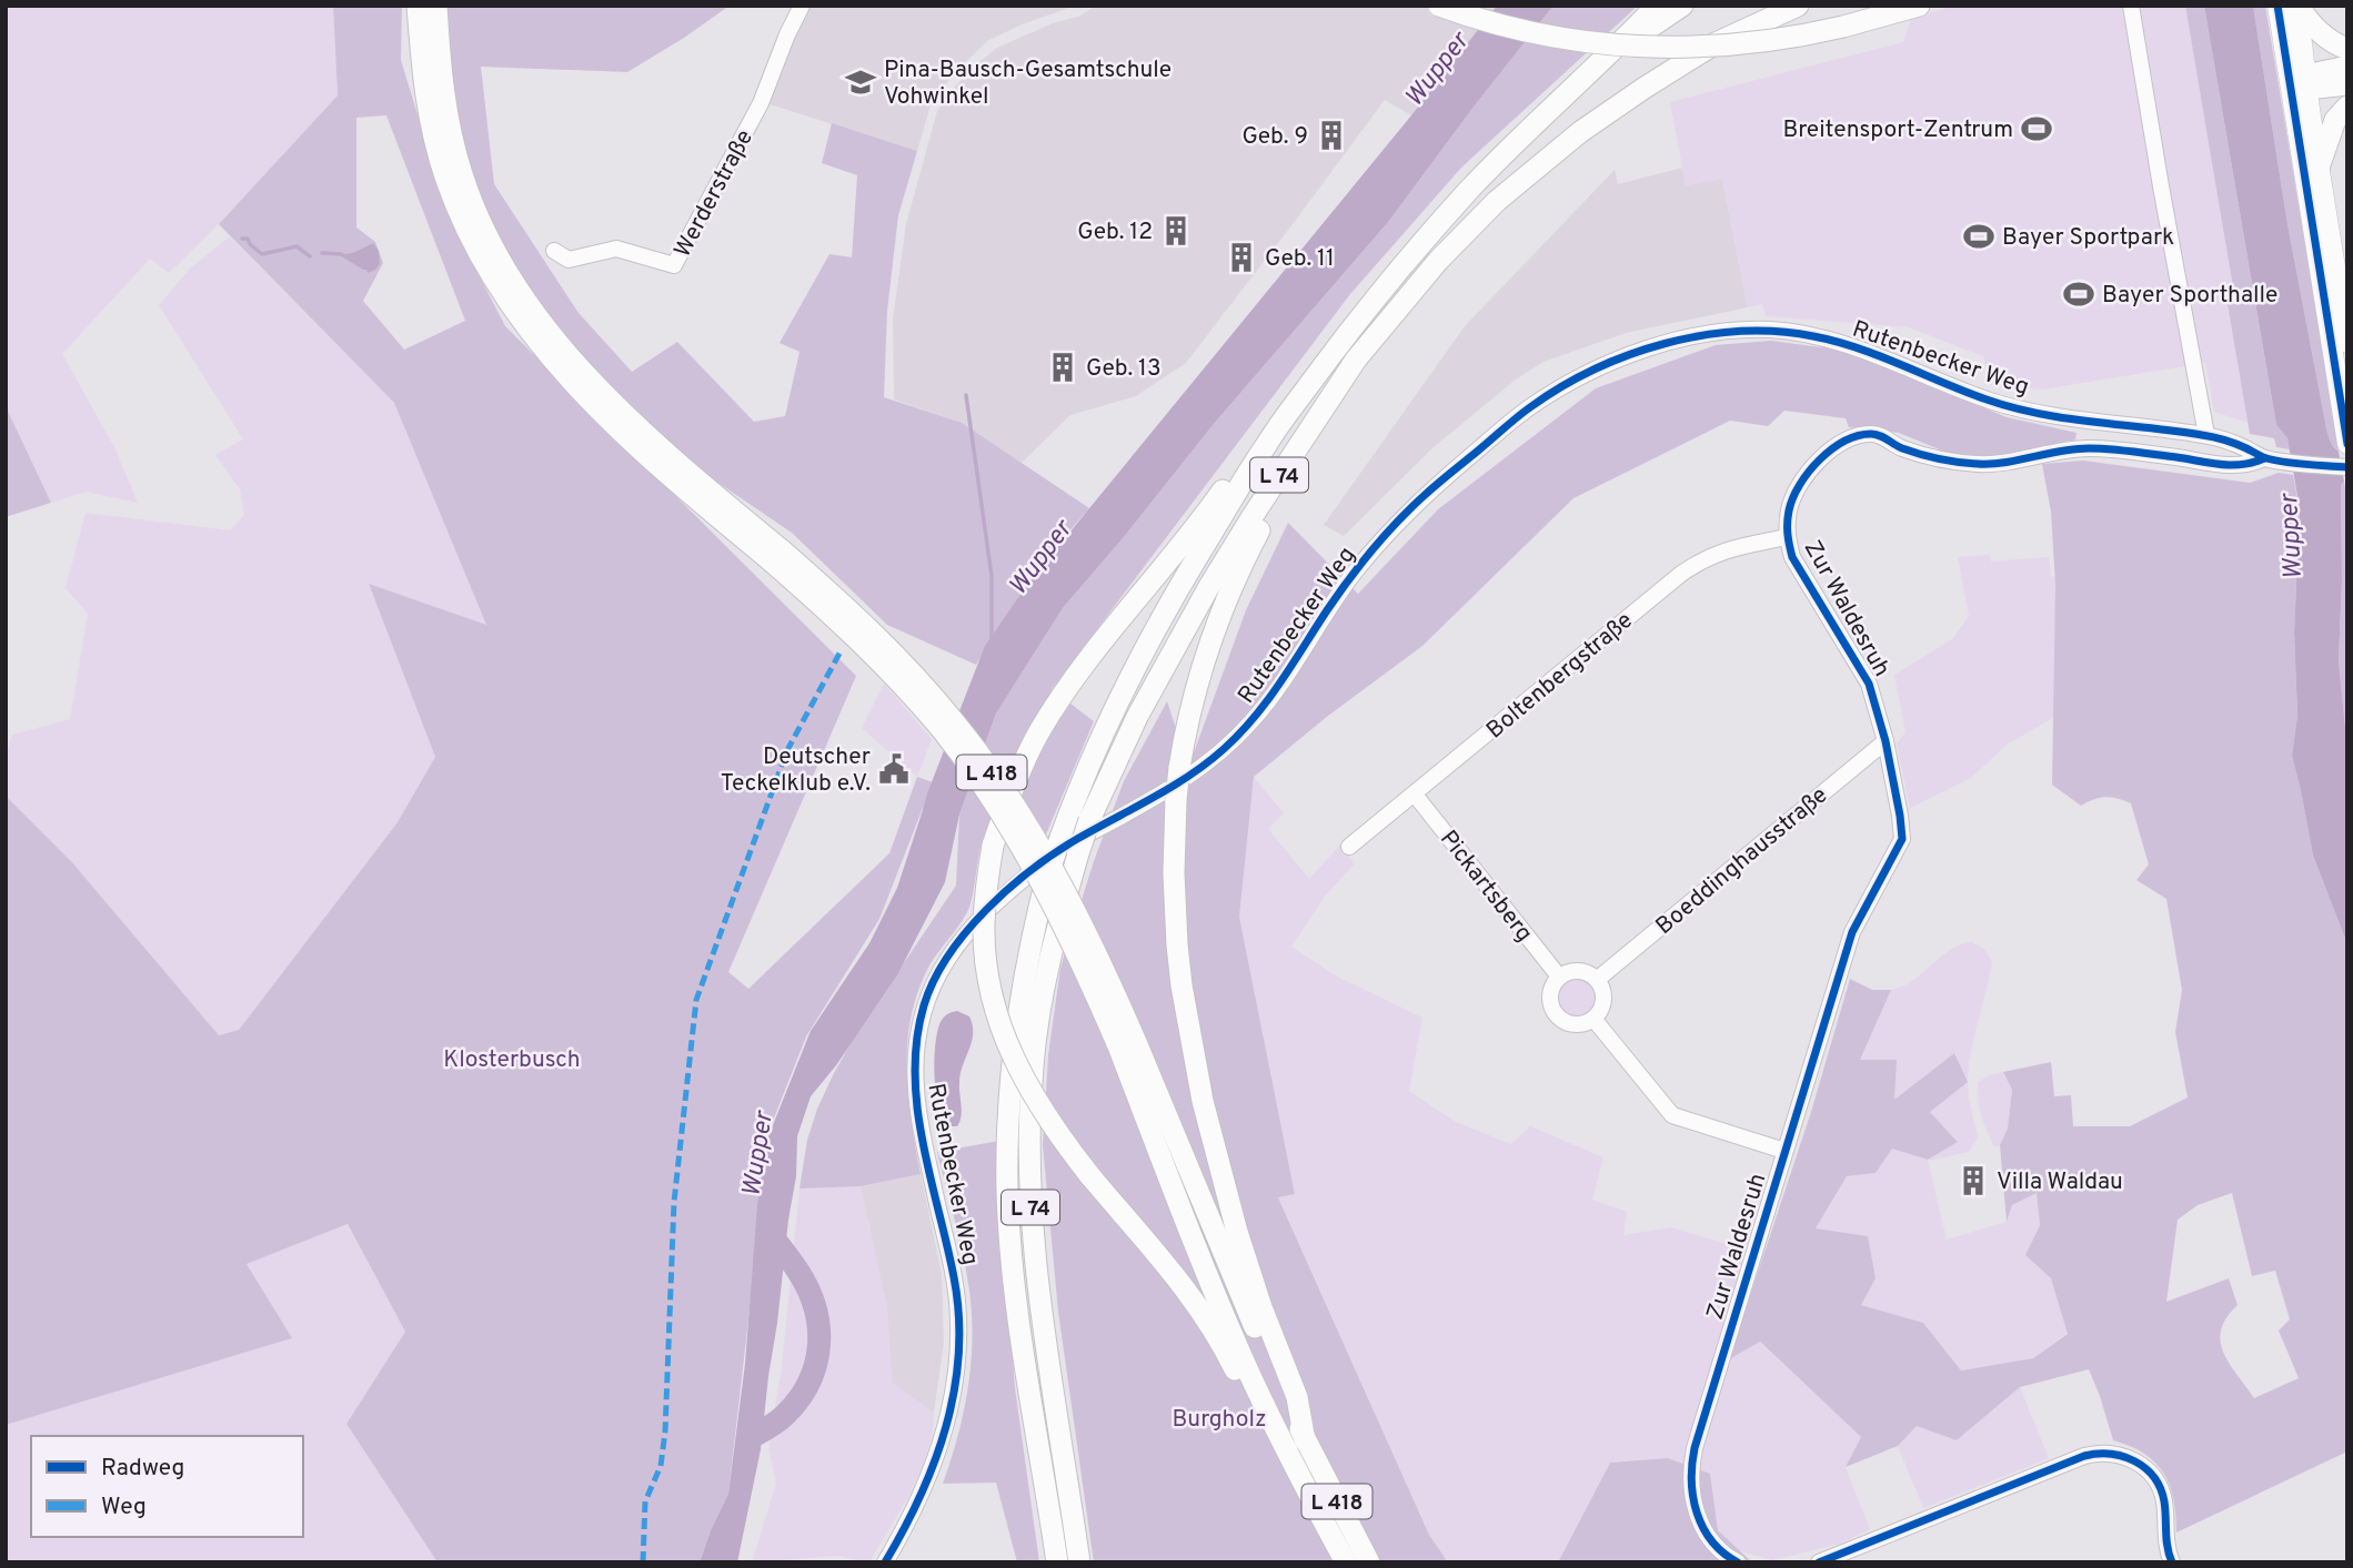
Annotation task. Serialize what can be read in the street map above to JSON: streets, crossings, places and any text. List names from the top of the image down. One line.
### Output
{"streets":{"highway":["L 74","L 418"],"street":["Werderstraße","Rutenbecker Weg","Zur Waldesruh","Boltenbergstraße","Boeddinghausstraße","Pickartsberg"]},"crossings":[["Rutenbecker Weg","Zur Waldesruh"],["L 74","L 418"],["Zur Waldesruh","Boltenbergstraße"],["Zur Waldesruh","Boeddinghausstraße"],["Boltenbergstraße","Pickartsberg"],["Boeddinghausstraße","Pickartsberg"]],"water":["Wupper"],"parks":["Klosterbusch","Burgholz"],"places":{"school or university":["Pina-Bausch-Gesamtschule Vohwinkel"],"sports":["Breitensport-Zentrum","Bayer Sportpark","Bayer Sporthalle"],"building":["Geb. 9","Geb. 12","Geb. 11","Geb. 13","Villa Waldau"],"public building":["Deutscher Teckelklub e.V."]},"legend":["Radweg","Weg"]}
